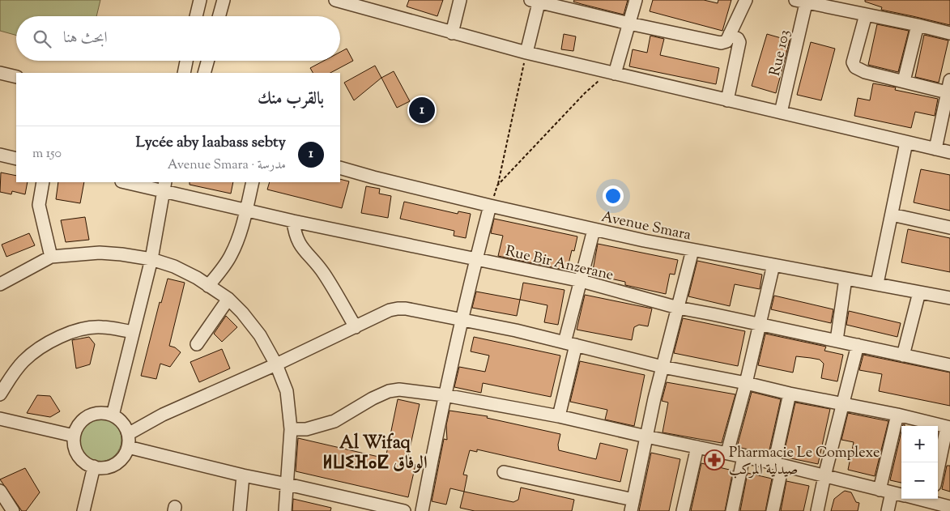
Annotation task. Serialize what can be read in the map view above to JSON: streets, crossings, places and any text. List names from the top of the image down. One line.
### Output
{"streets":{"street":["Rue 103","Avenue Smara","Rue Bir Anzerane"]},"districts":["Al Wifaq ⵍⵡⵉⴼⴰⵇ الوفاق"],"places":{"pharmacy":["Pharmacie Le Complexe صيدلية المركب"]},"page":{"search":"ابحث هنا","heading":"بالقرب منك","pins":"1","list":[{"mark":"1","name":"Lycée aby laabass sebty","note":"مدرسة · Avenue Smara","value":"150 m"}],"map_buttons":["+","−"]}}
